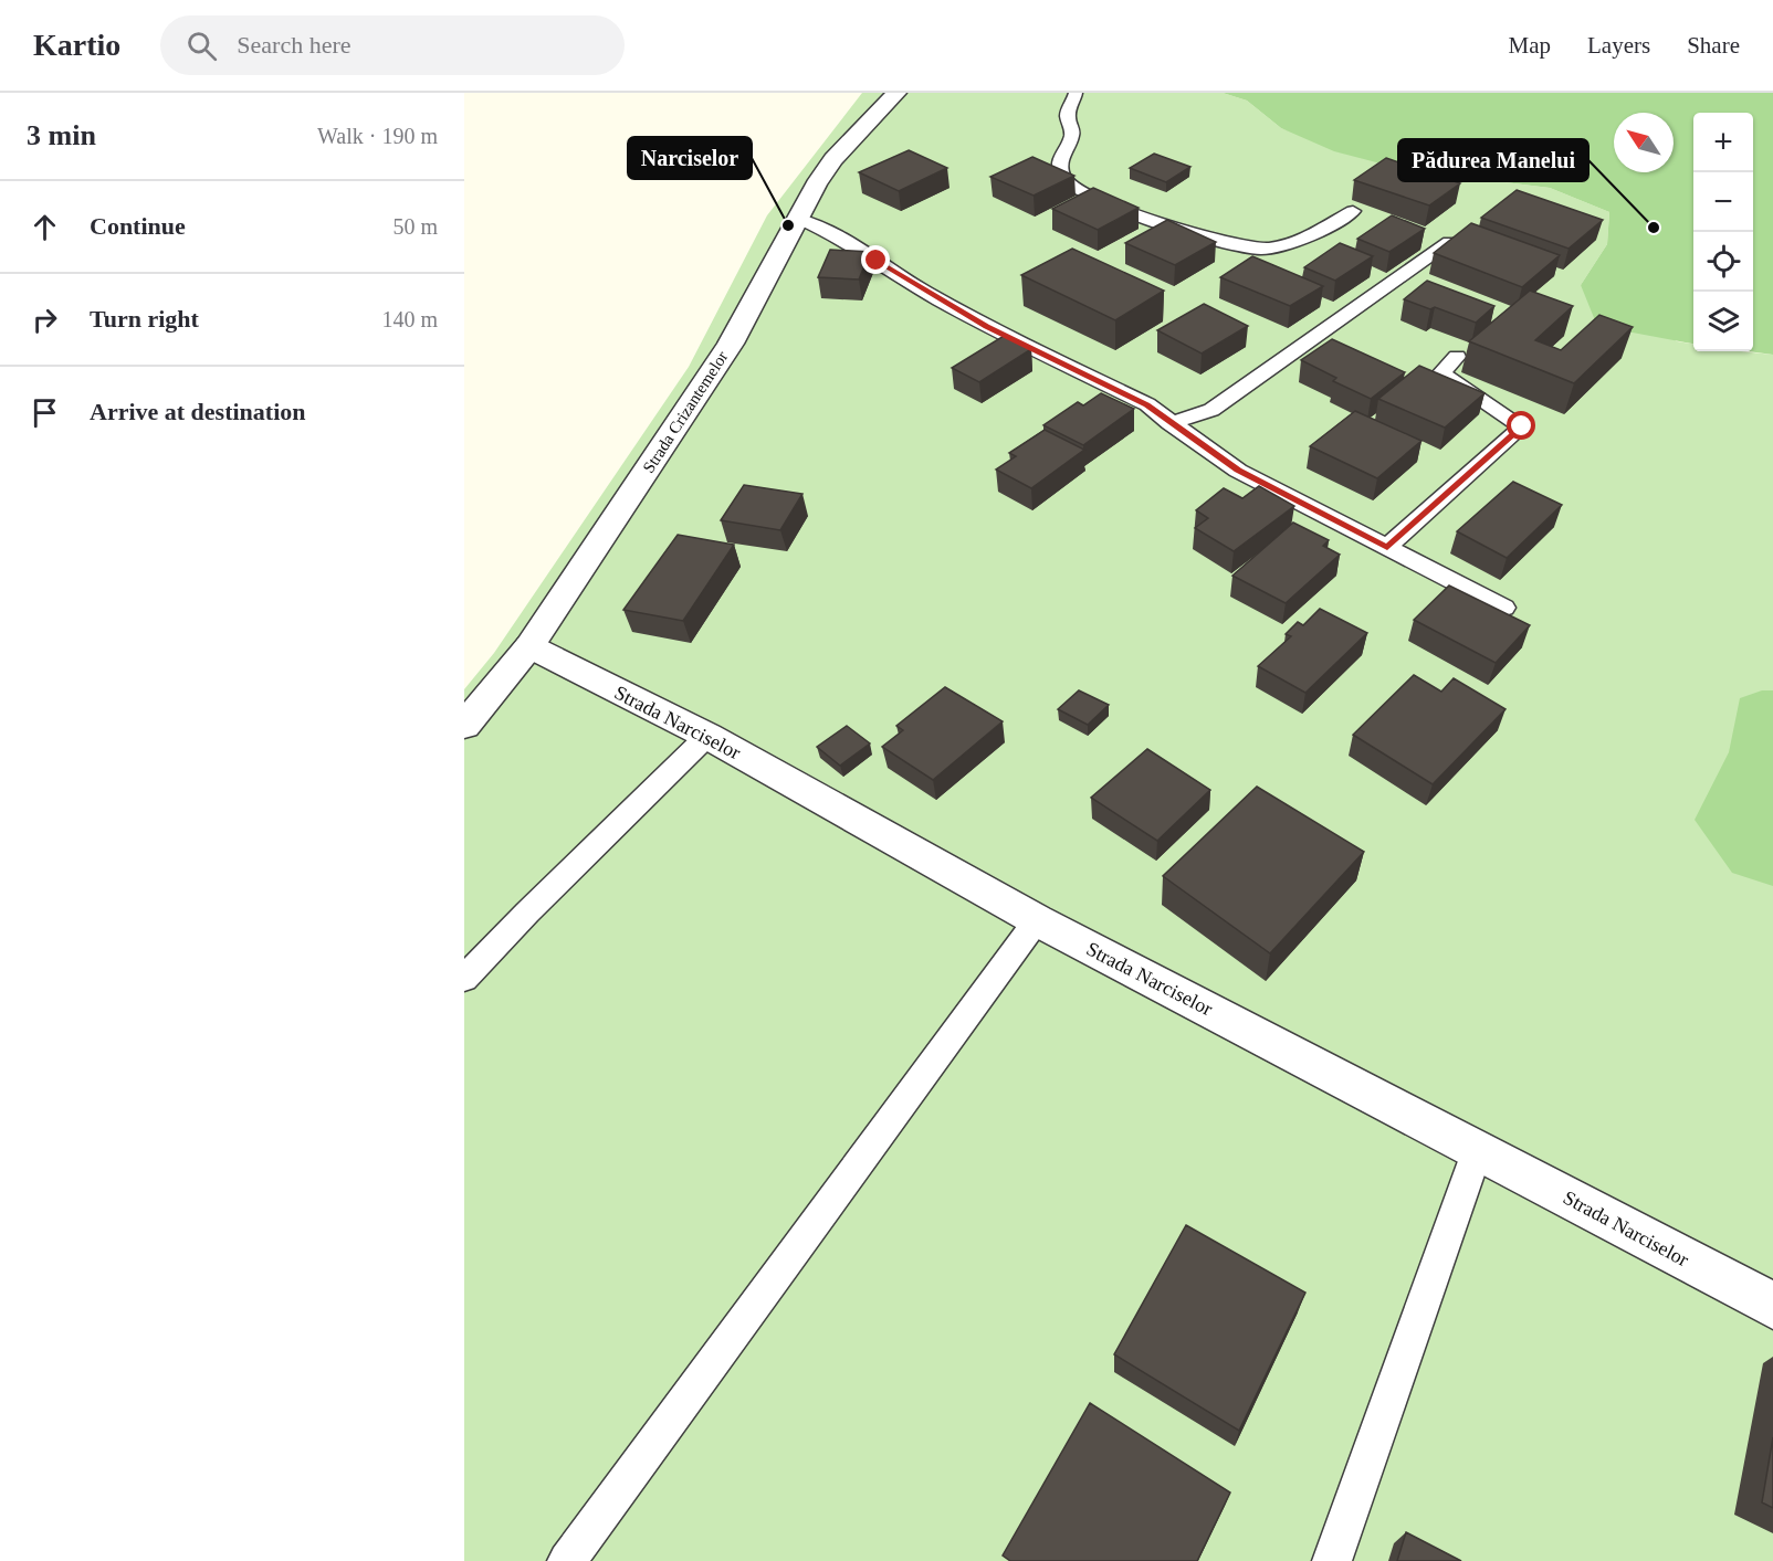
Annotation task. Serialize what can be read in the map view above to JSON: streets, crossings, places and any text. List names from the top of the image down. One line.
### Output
{"streets":{"street":["Strada Crizantemelor","Strada Narciselor"]},"crossings":[["Strada Crizantemelor","Strada Narciselor"]],"places":["Narciselor","Pădurea Manelui"],"north":"top left","page":{"header":"Kartio","search":"Search here","nav":["Map","Layers","Share"],"heading":["3 min","Walk · 190 m"],"map_buttons":["+","−"],"list":[["Continue","50 m"],["Turn right","140 m"],"Arrive at destination"]}}
